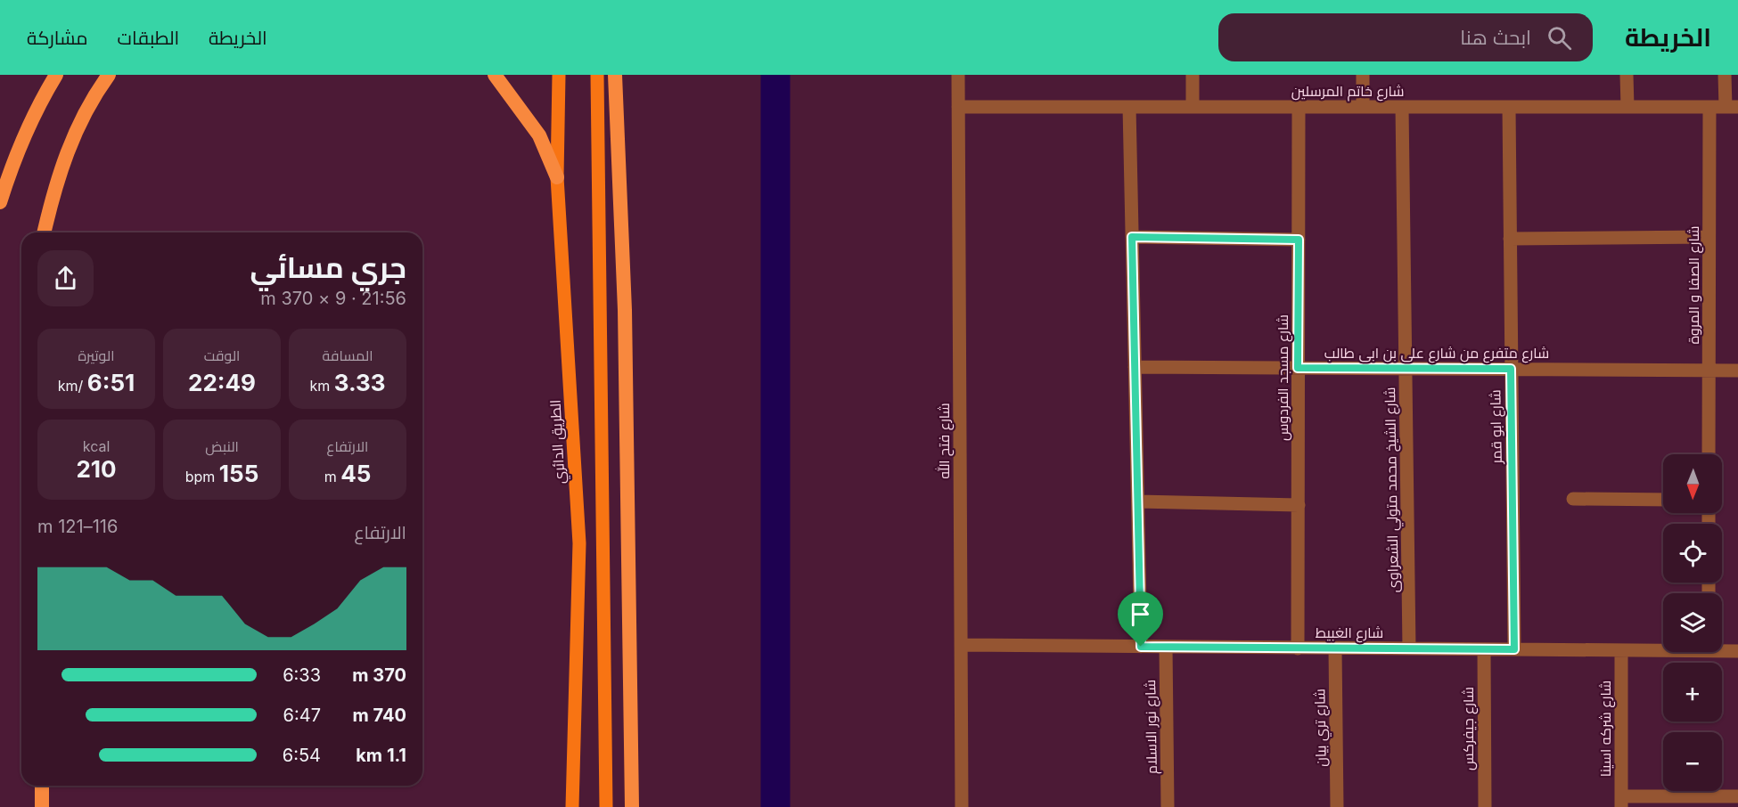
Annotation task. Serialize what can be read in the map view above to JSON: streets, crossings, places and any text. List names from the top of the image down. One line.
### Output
{"streets":{"main road":["الطريق الدائري"],"street":["شارع خاتم المرسلين","شارع الصفا و المروة","شارع متفرع من شارع على بن ابى طالب","شارع مسجد الفردوس","شارع ابو قمر","شارع فتح الله","شارع الشيخ محمد متولي الشعراوى","شارع الغبيط","شارع نور الاسلام","شارع تري بيان","شارع جيفركس","شارع شركه اسينا"]},"crossings":[["شارع خاتم المرسلين","شارع الصفا و المروة"],["شارع خاتم المرسلين","شارع مسجد الفردوس"],["شارع خاتم المرسلين","شارع ابو قمر"],["شارع خاتم المرسلين","شارع فتح الله"],["شارع خاتم المرسلين","شارع الشيخ محمد متولي الشعراوى"],["شارع الصفا و المروة","شارع متفرع من شارع على بن ابى طالب"],["شارع متفرع من شارع على بن ابى طالب","شارع مسجد الفردوس"],["شارع متفرع من شارع على بن ابى طالب","شارع ابو قمر"],["شارع متفرع من شارع على بن ابى طالب","شارع الشيخ محمد متولي الشعراوى"],["شارع مسجد الفردوس","شارع الغبيط"],["شارع ابو قمر","شارع الغبيط"],["شارع فتح الله","شارع الغبيط"],["شارع الشيخ محمد متولي الشعراوى","شارع الغبيط"],["شارع الغبيط","شارع نور الاسلام"],["شارع الغبيط","شارع تري بيان"],["شارع الغبيط","شارع جيفركس"],["شارع الغبيط","شارع شركه اسينا"]],"north":"bottom","page":{"header":"الخريطة","search":"ابحث هنا","nav":["الخريطة","الطبقات","مشاركة"],"heading":["جري مسائي","21:56 · 9 × 370 m"],"stats":[["المسافة","3.33 km"],["الوقت","22:49"],["الوتيرة","6:51 /km"],["الارتفاع","45 m"],["النبض","155 bpm"],["kcal","210"]],"map_buttons":["+","−"],"chart":["الارتفاع","116–121 m"],"list":[{"name":"370 m","note":"6:33"},{"name":"740 m","note":"6:47"},{"name":"1.1 km","note":"6:54"}]}}
